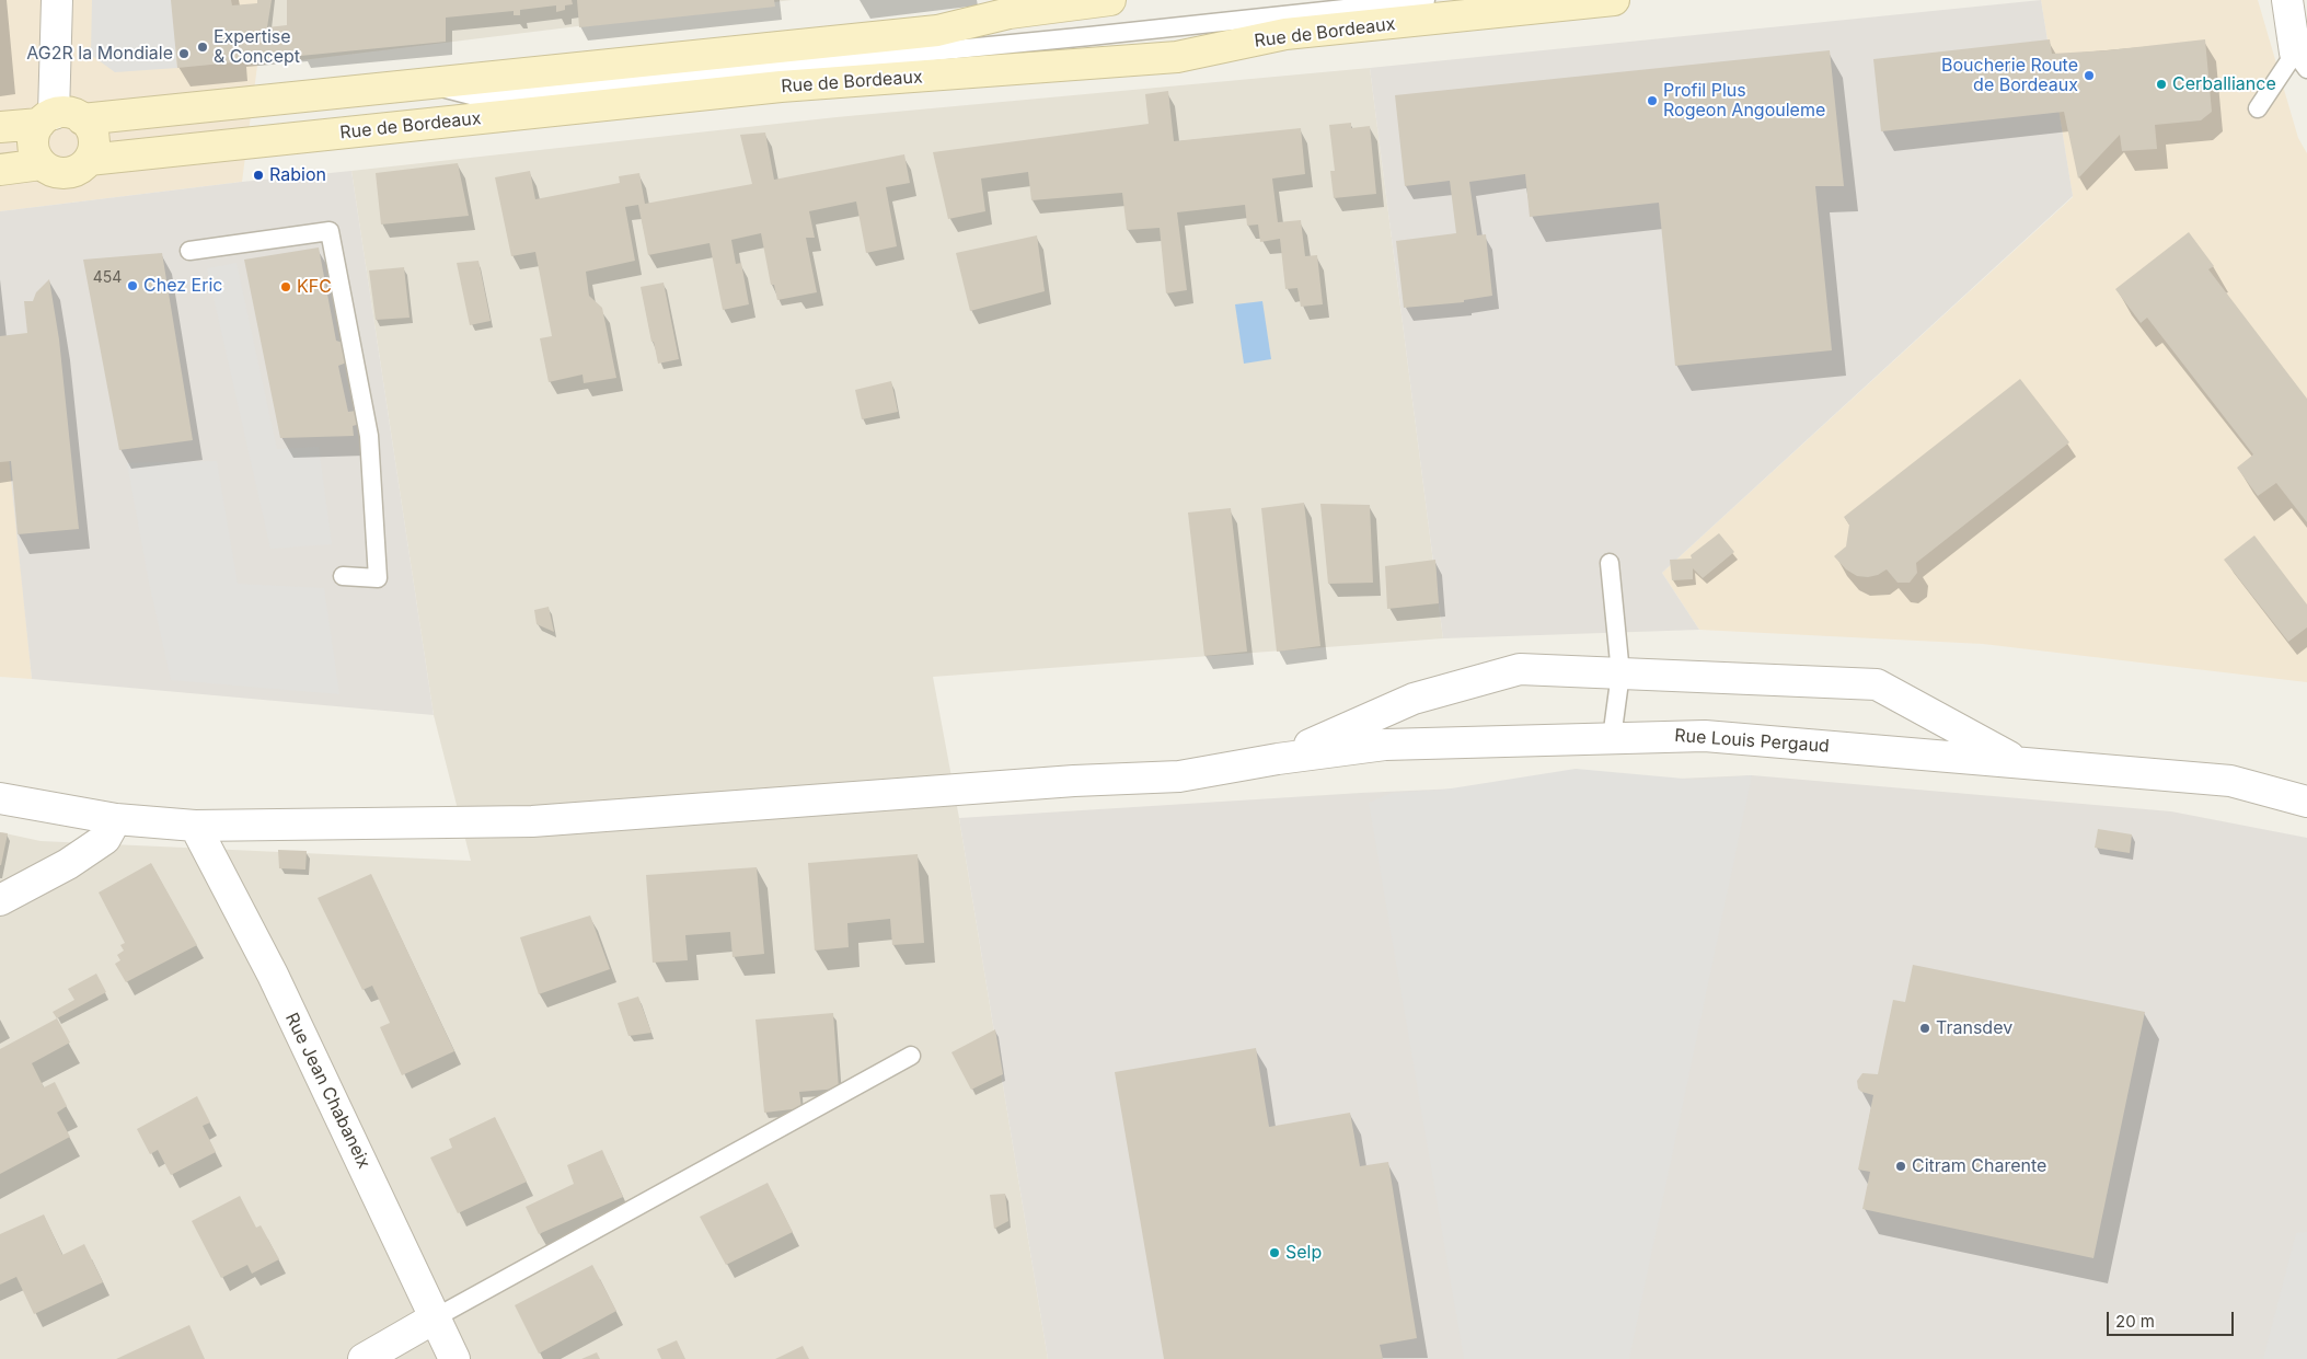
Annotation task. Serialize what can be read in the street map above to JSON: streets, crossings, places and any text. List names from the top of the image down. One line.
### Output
{"streets":{"main road":["Rue de Bordeaux"],"street":["Rue Louis Pergaud","Rue Jean Chabaneix"]},"places":["Expertise & Concept","AG2R la Mondiale","Boucherie Route de Bordeaux","Cerballiance","Profil Plus Rogeon Angouleme","Rabion","Chez Eric","KFC","Transdev","Citram Charente","Selp"],"house_numbers":["454"],"scale_bar":"20 m"}
